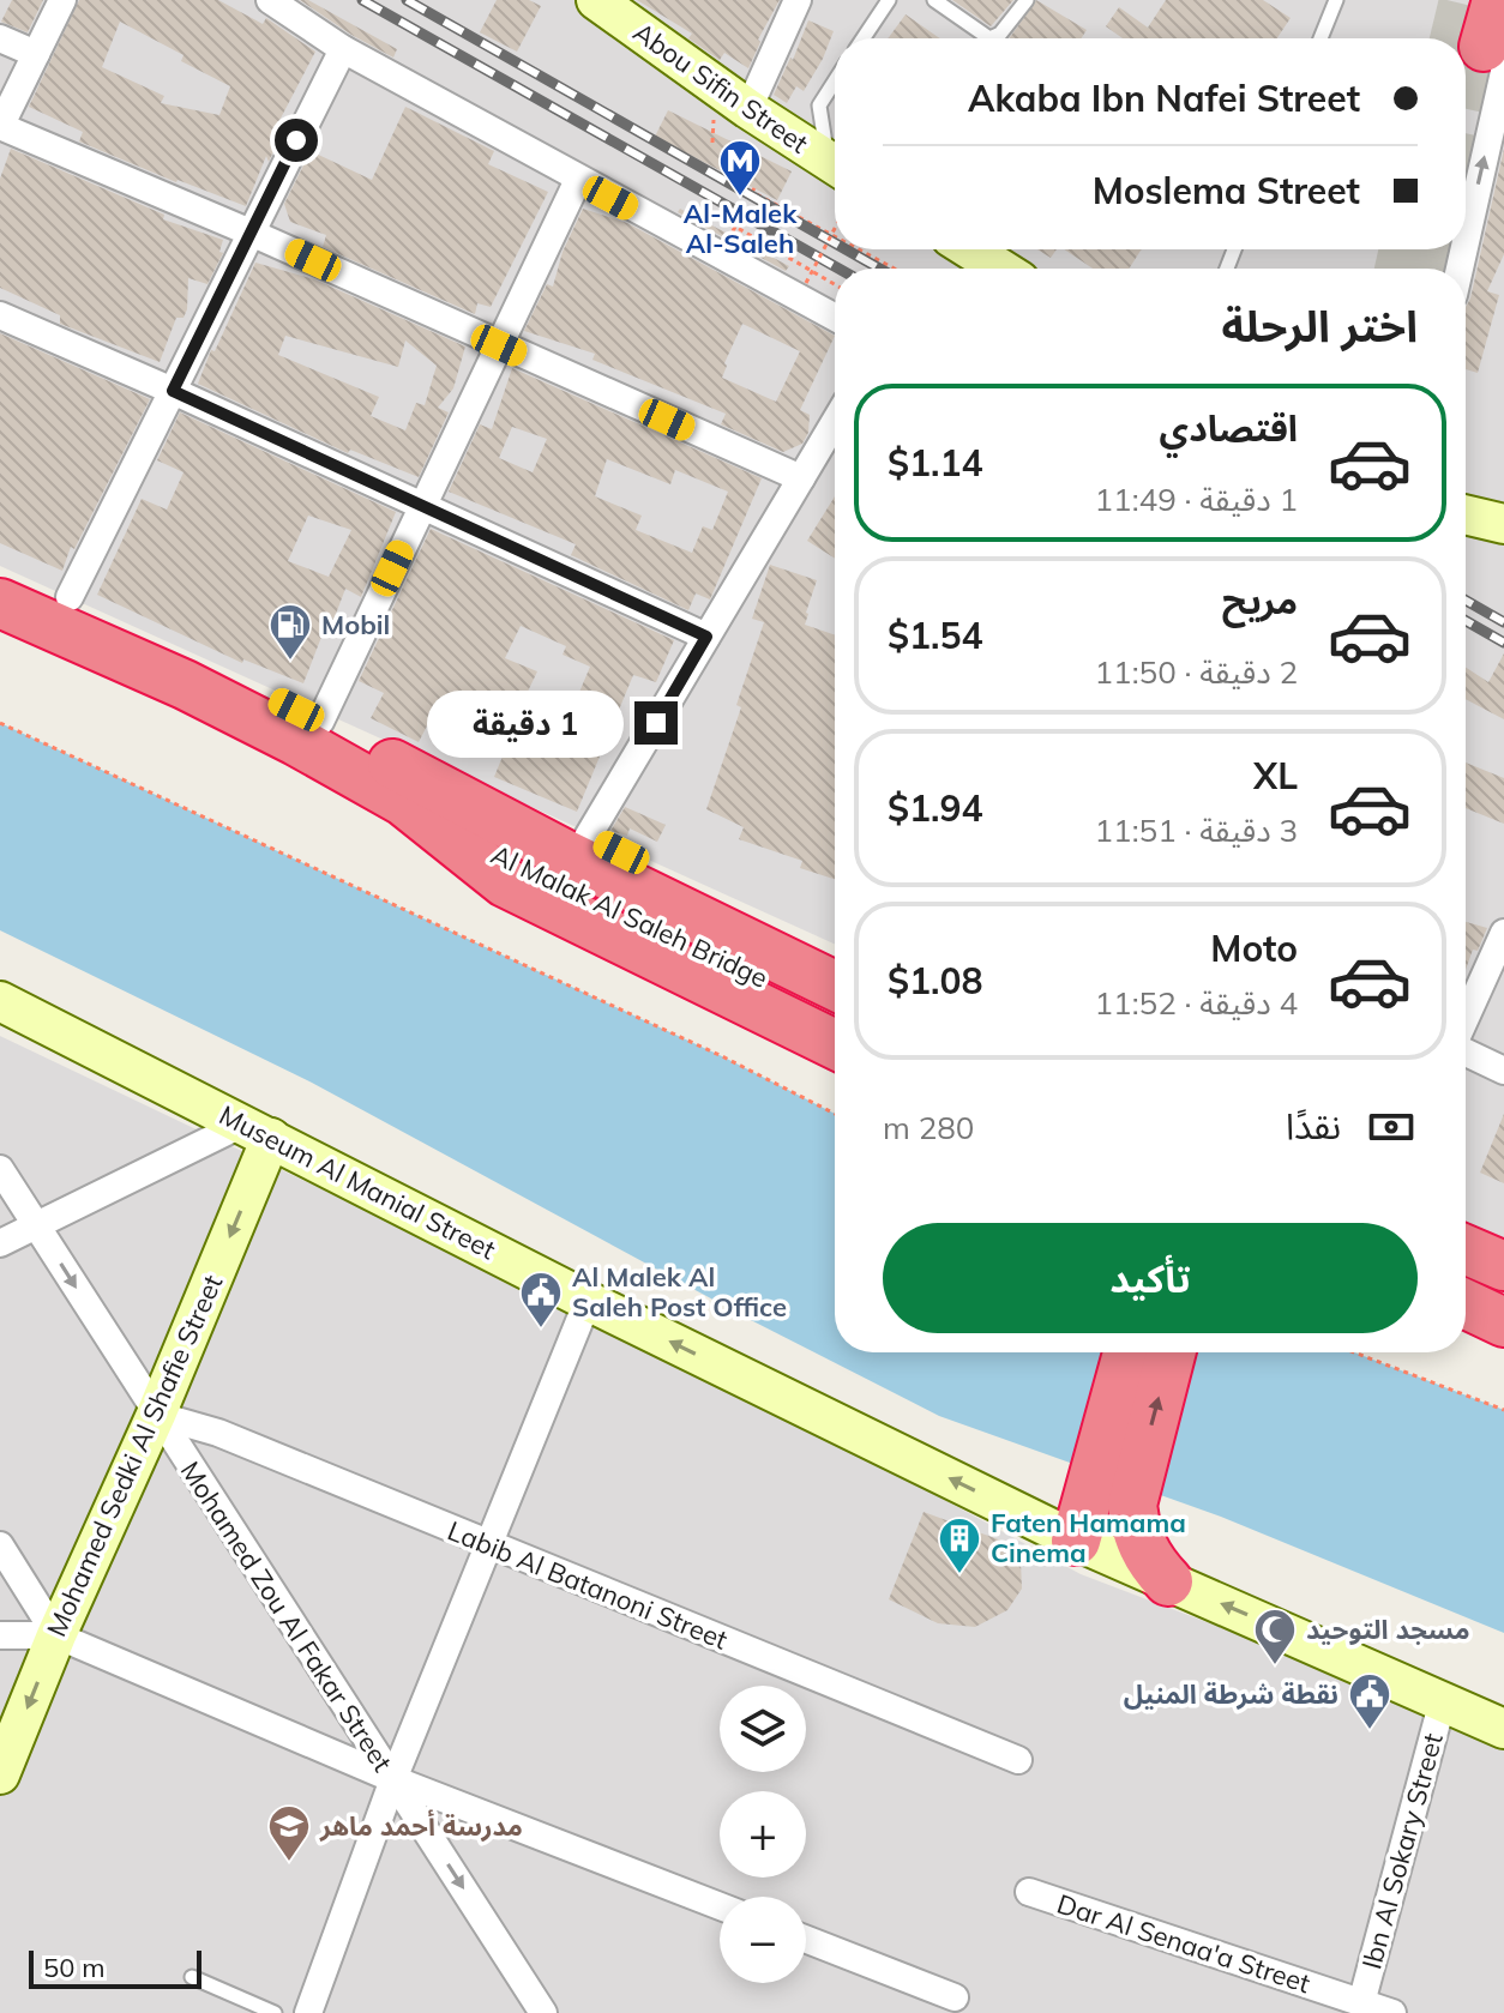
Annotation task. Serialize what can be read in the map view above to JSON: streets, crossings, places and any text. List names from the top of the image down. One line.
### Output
{"streets":{"highway":["Al Malak Al Saleh Bridge"],"main road":["Abou Sifin Street","Museum Al Manial Street","Mohamed Sedki Al Shafie Street"],"street":["Labib Al Batanoni Street","Mohamed Zou Al Fakar Street","Ibn Al Sokary Street","Dar Al Senaa'a Street"]},"crossings":[["Museum Al Manial Street","Mohamed Sedki Al Shafie Street"],["Mohamed Sedki Al Shafie Street","Labib Al Batanoni Street"],["Mohamed Sedki Al Shafie Street","Mohamed Zou Al Fakar Street"],["Labib Al Batanoni Street","Mohamed Zou Al Fakar Street"],["Ibn Al Sokary Street","Dar Al Senaa'a Street"]],"one_way":["Museum Al Manial Street","Mohamed Sedki Al Shafie Street","Mohamed Zou Al Fakar Street"],"places":{"metro station":["Al-Malek Al-Saleh"],"fuel station":["Mobil"],"public building":["Al Malek Al Saleh Post Office","نقطة شرطة المنيل"],"building":["Faten Hamama Cinema"],"mosque":["مسجد التوحيد"],"school or university":["مدرسة أحمد ماهر"]},"scale_bar":"50 m","page":{"banner":["Akaba Ibn Nafei Street","Moslema Street"],"heading":"اختر الرحلة","list":[{"name":"اقتصادي","note":"1 دقيقة · 11:49","value":"$1.14"},{"name":"مريح","note":"2 دقيقة · 11:50","value":"$1.54"},{"name":"XL","note":"3 دقيقة · 11:51","value":"$1.94"},{"name":"Moto","note":"4 دقيقة · 11:52","value":"$1.08"}],"bubble":"1 دقيقة","pay":["نقدًا","280 m"],"buttons":"تأكيد","map_buttons":["+","−"],"scale":"50 m"}}
